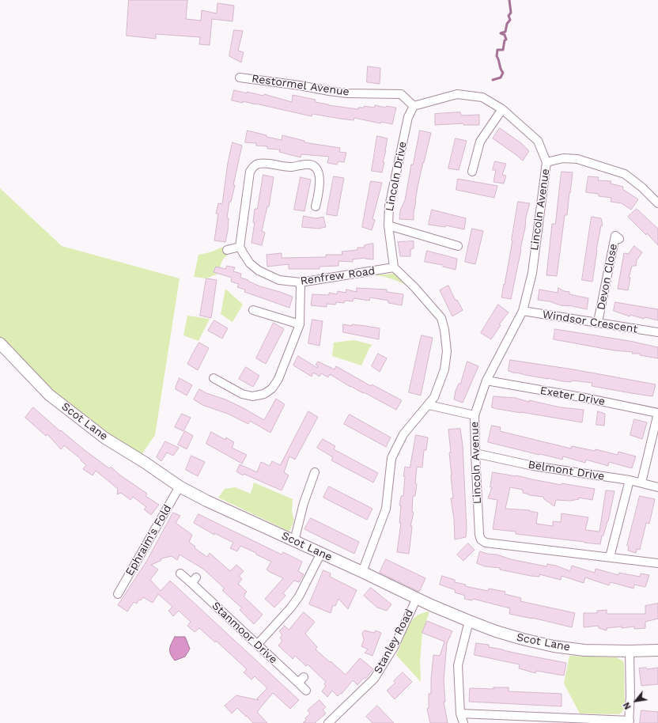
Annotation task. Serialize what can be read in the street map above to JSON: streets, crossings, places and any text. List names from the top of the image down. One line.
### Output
{"streets":{"main road":["Scot Lane"],"street":["Restormel Avenue","Lincoln Drive","Lincoln Avenue","Renfrew Road","Devon Close","Windsor Crescent","Exeter Drive","Belmont Drive","Ephraim's Fold","Stanmoor Drive","Stanley Road"]},"crossings":[["Restormel Avenue","Lincoln Drive"],["Lincoln Drive","Renfrew Road"],["Lincoln Avenue","Windsor Crescent"],["Lincoln Avenue","Exeter Drive"],["Lincoln Avenue","Belmont Drive"],["Devon Close","Windsor Crescent"],["Scot Lane","Ephraim's Fold"],["Scot Lane","Stanley Road"]],"north":"bottom left"}
